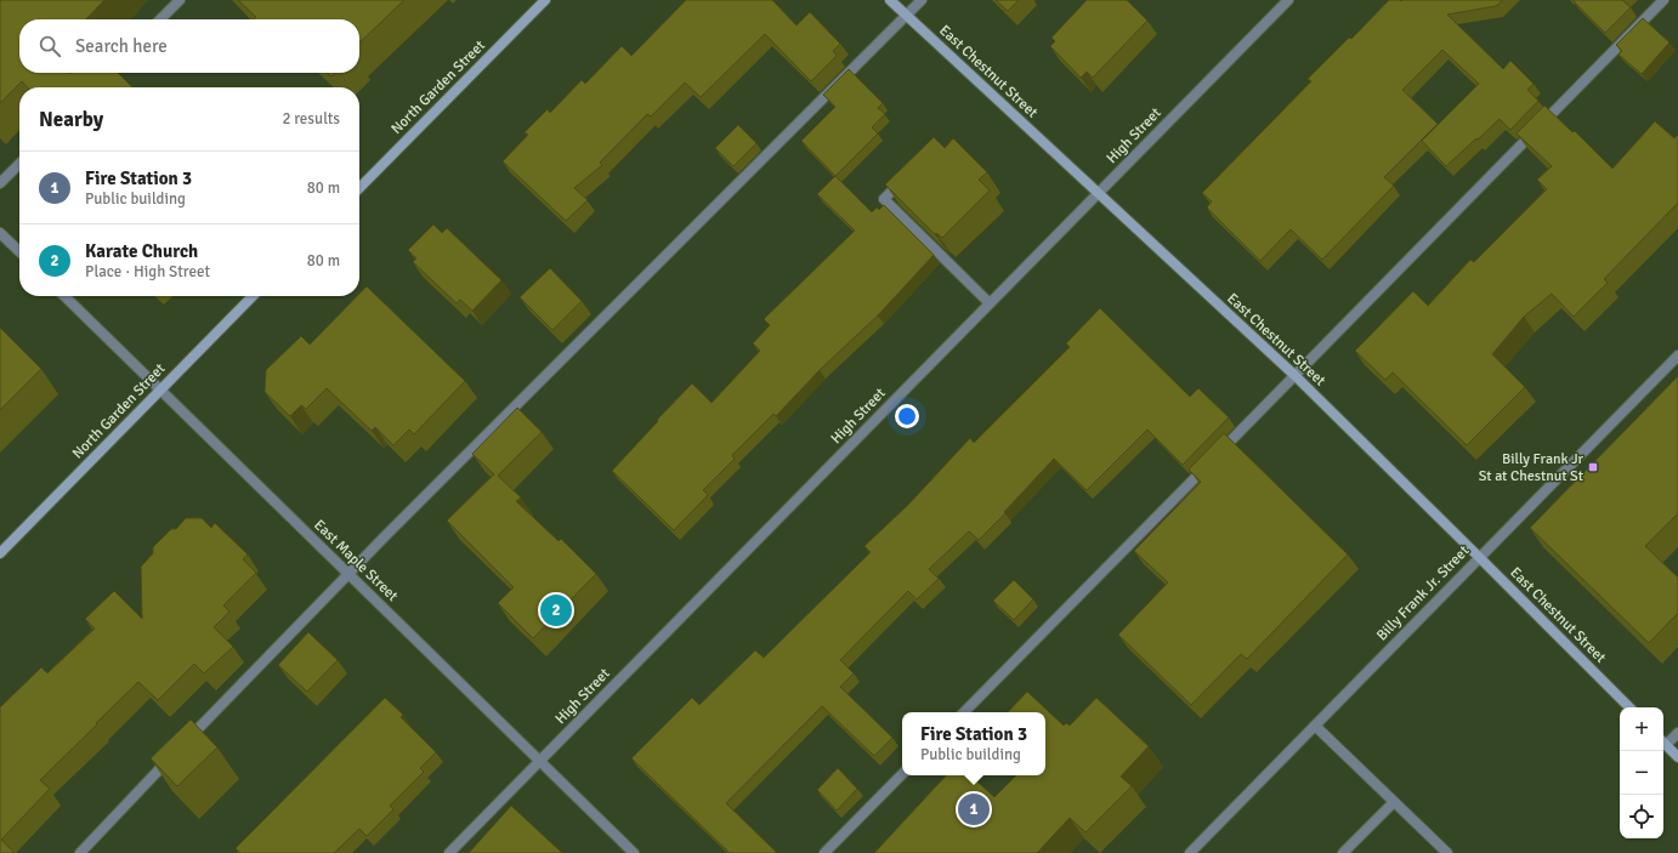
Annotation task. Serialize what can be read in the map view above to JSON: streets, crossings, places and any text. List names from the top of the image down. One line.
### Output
{"streets":{"main road":["East Chestnut Street","North Garden Street"],"street":["High Street","East Maple Street","Billy Frank Jr. Street"]},"crossings":[["East Chestnut Street","High Street"],["East Chestnut Street","Billy Frank Jr. Street"],["North Garden Street","East Maple Street"],["High Street","East Maple Street"]],"places":{"transit":["Billy Frank Jr St at Chestnut St"]},"page":{"search":"Search here","heading":["Nearby","2 results"],"list":[{"mark":"1","name":"Fire Station 3","note":"Public building","value":"80 m"},{"mark":"2","name":"Karate Church","note":"Place · High Street","value":"80 m"}],"pins":["2","1"],"map_buttons":["+","−"],"popup":["Fire Station 3","Public building"]}}
